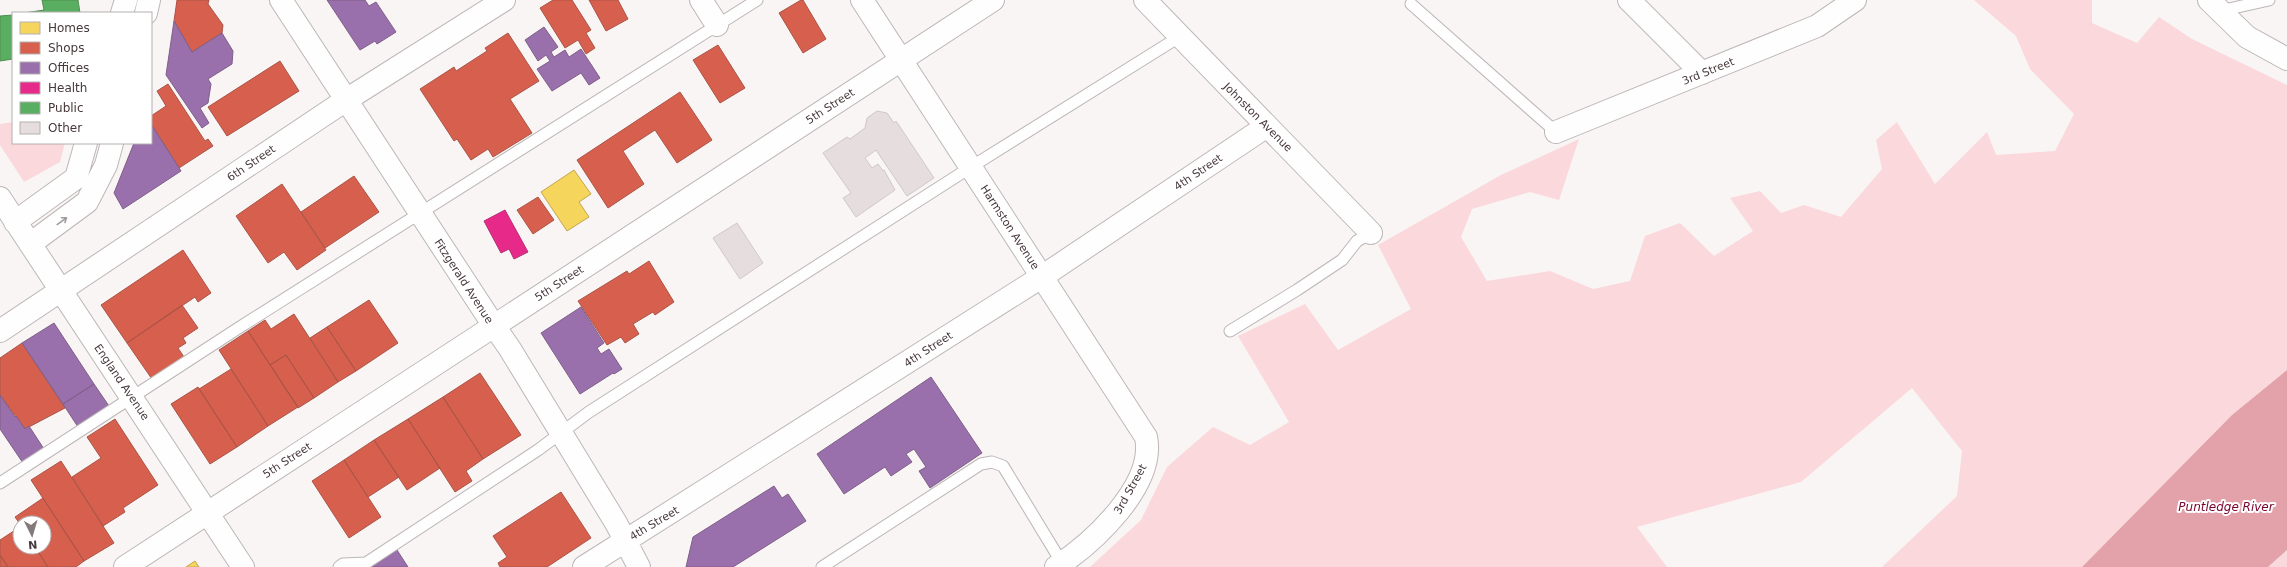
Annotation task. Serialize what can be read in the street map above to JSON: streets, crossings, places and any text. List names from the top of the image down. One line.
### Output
{"streets":{"street":["3rd Street","5th Street","Johnston Avenue","6th Street","4th Street","Harmston Avenue","Fitzgerald Avenue","England Avenue"]},"crossings":[["3rd Street","Harmston Avenue"],["5th Street","Harmston Avenue"],["5th Street","Fitzgerald Avenue"],["5th Street","England Avenue"],["Johnston Avenue","4th Street"],["6th Street","Fitzgerald Avenue"],["6th Street","England Avenue"],["4th Street","Harmston Avenue"],["4th Street","Fitzgerald Avenue"]],"water":["Puntledge River"],"legend":["Homes","Shops","Offices","Health","Public","Other"],"north":"bottom"}
